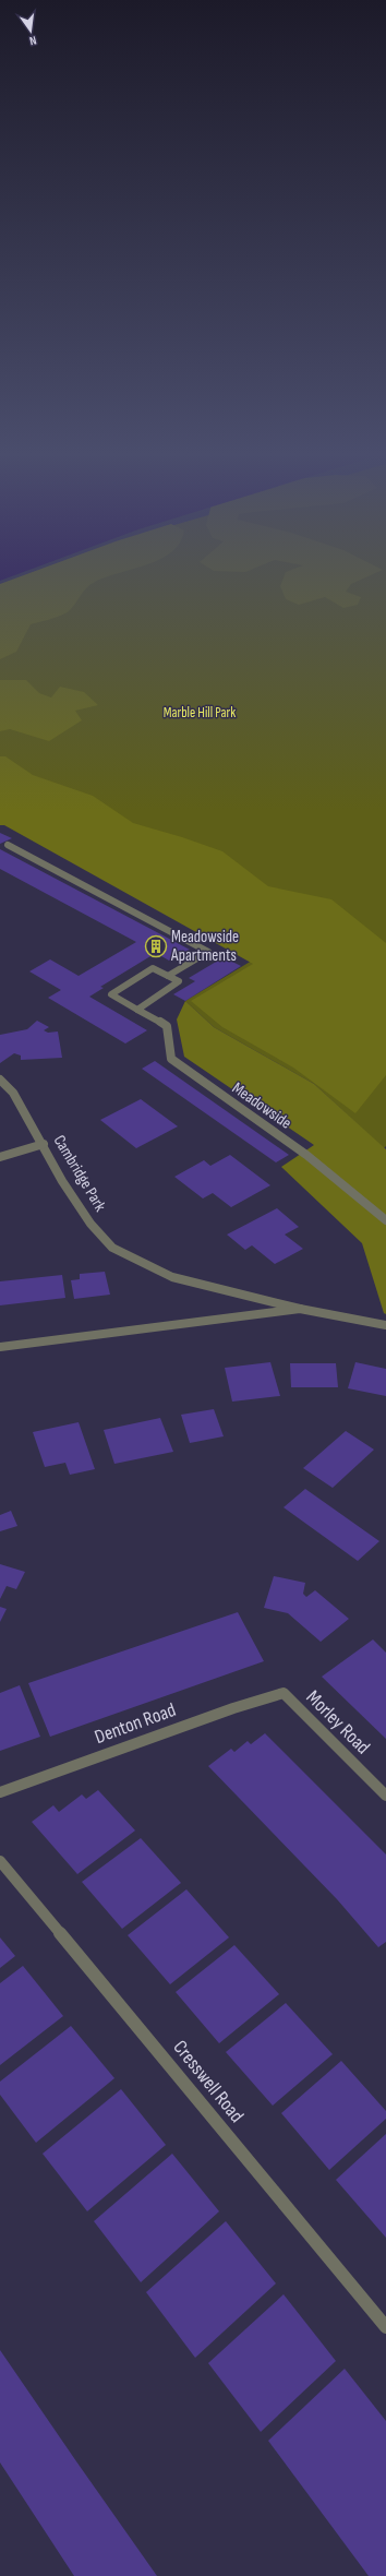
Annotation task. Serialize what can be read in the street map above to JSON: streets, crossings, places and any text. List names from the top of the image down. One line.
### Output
{"streets":{"street":["Meadowside","Cambridge Park","Morley Road","Denton Road","Cresswell Road"]},"crossings":[["Morley Road","Denton Road"]],"parks":["Marble Hill Park"],"places":{"building":["Meadowside Apartments"]},"north":"bottom"}
